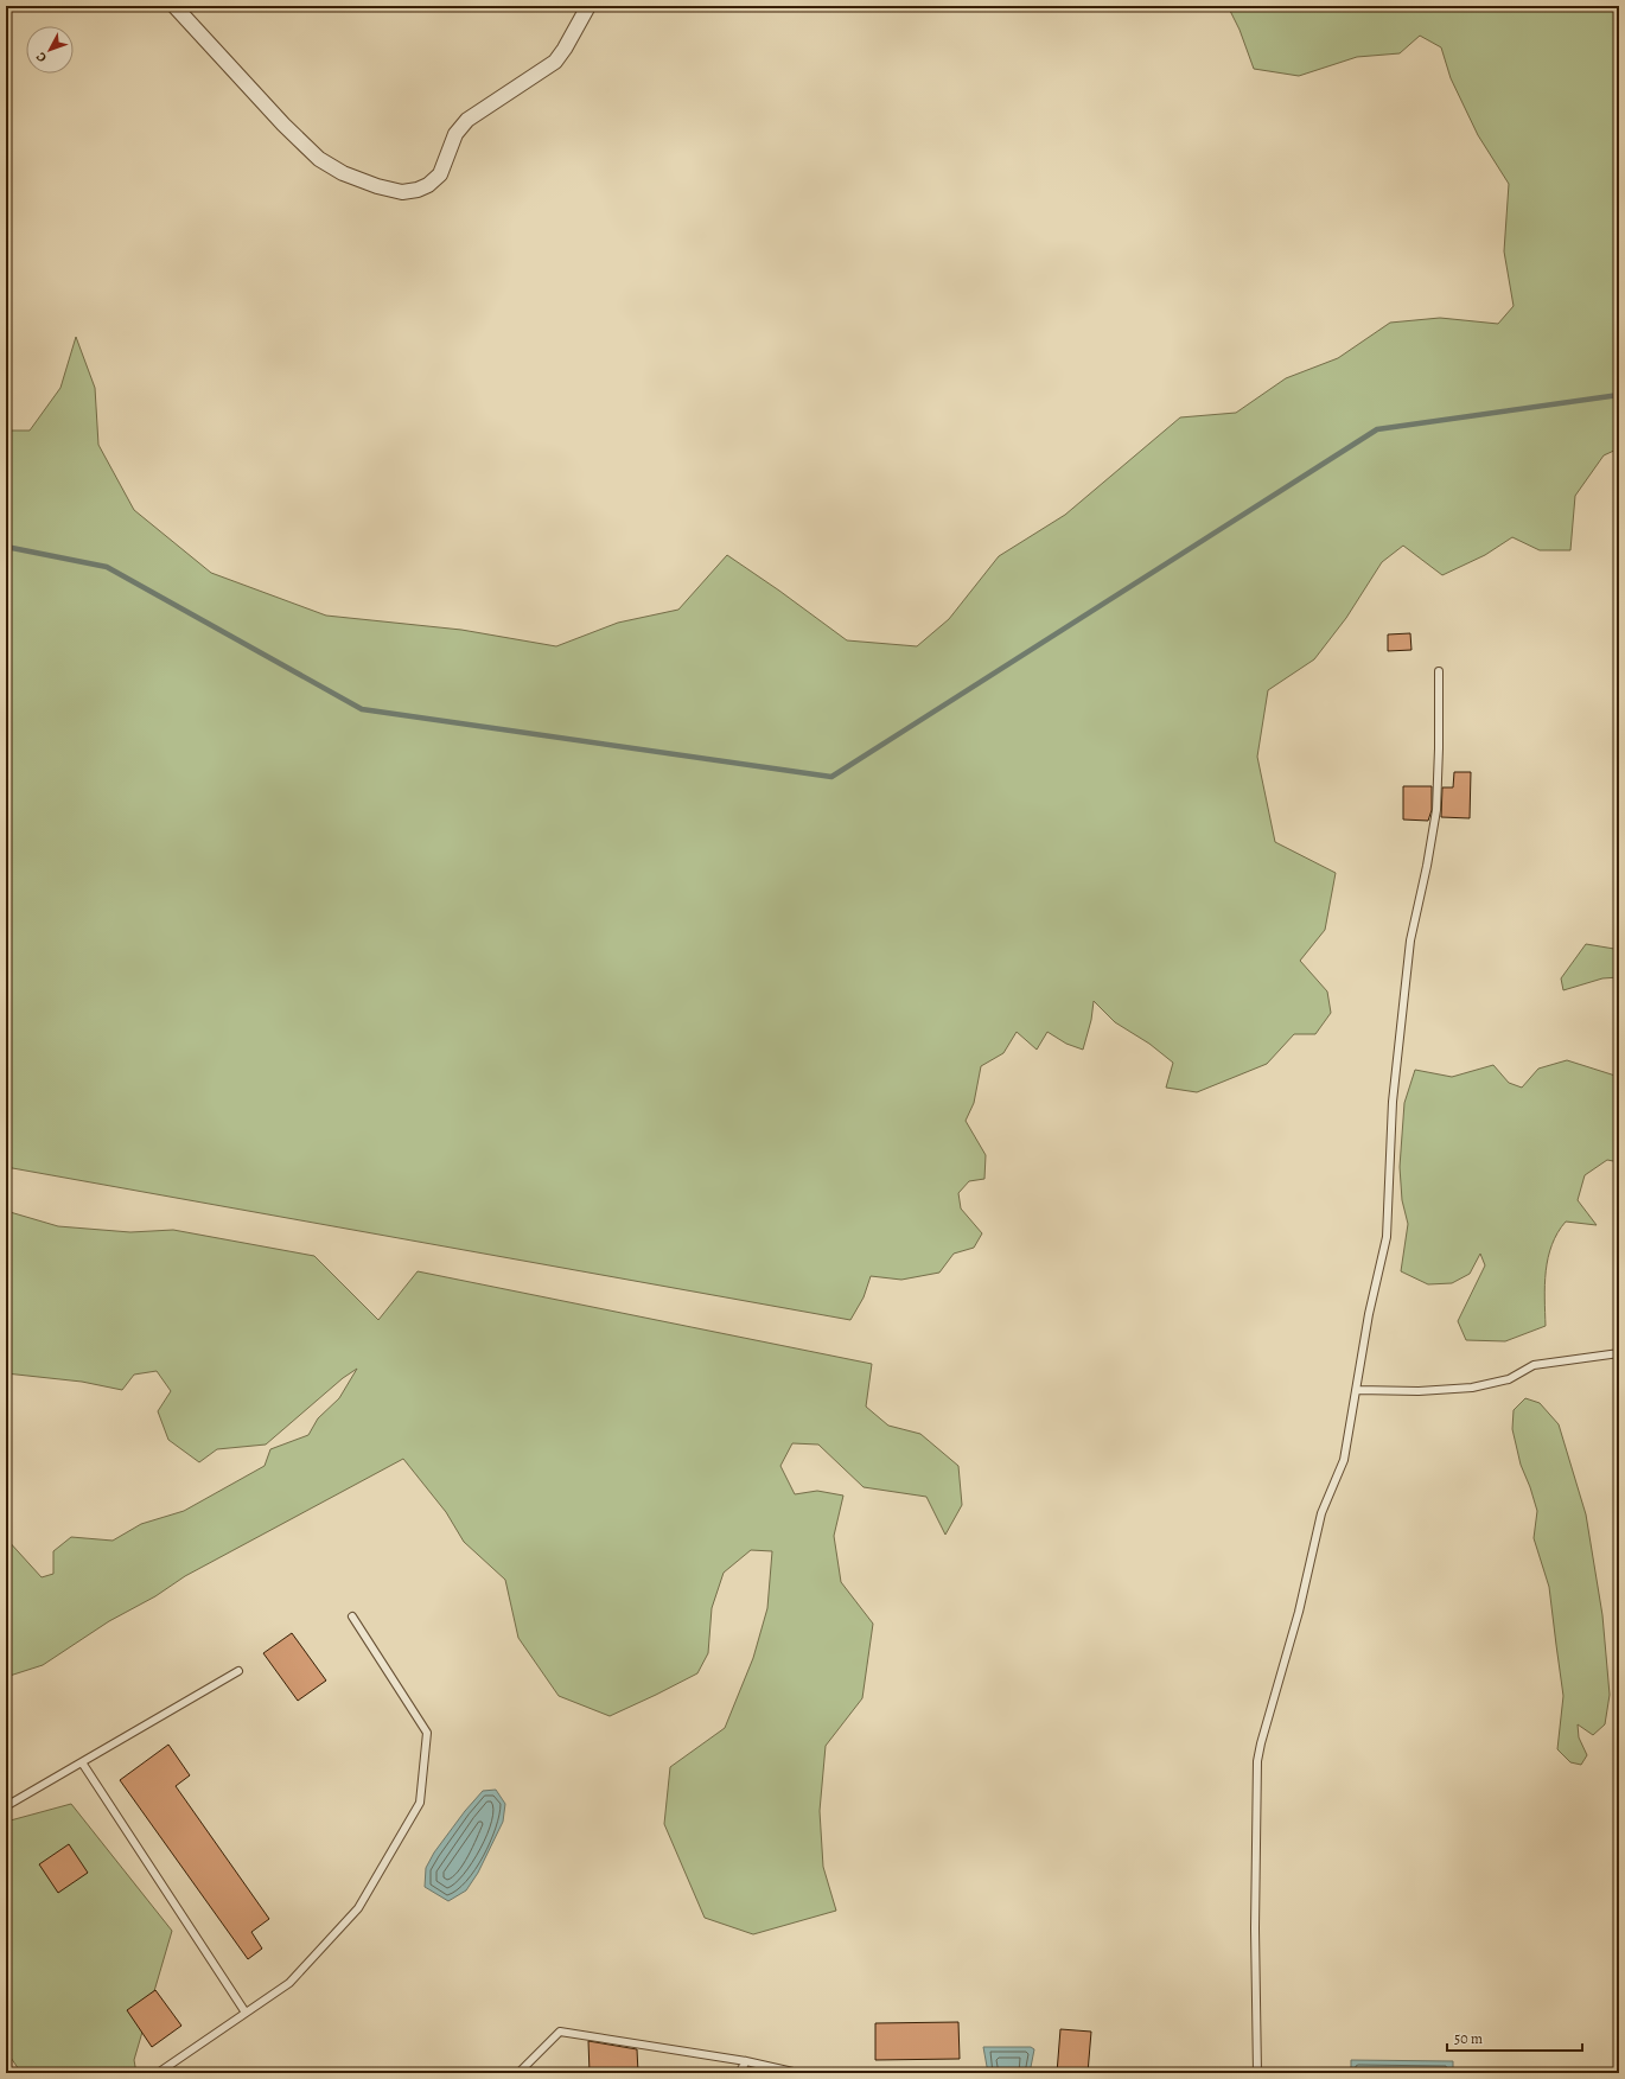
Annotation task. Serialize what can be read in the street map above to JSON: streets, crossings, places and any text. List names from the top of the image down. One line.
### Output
{"scale_bar":"50 m","north":"bottom left"}
